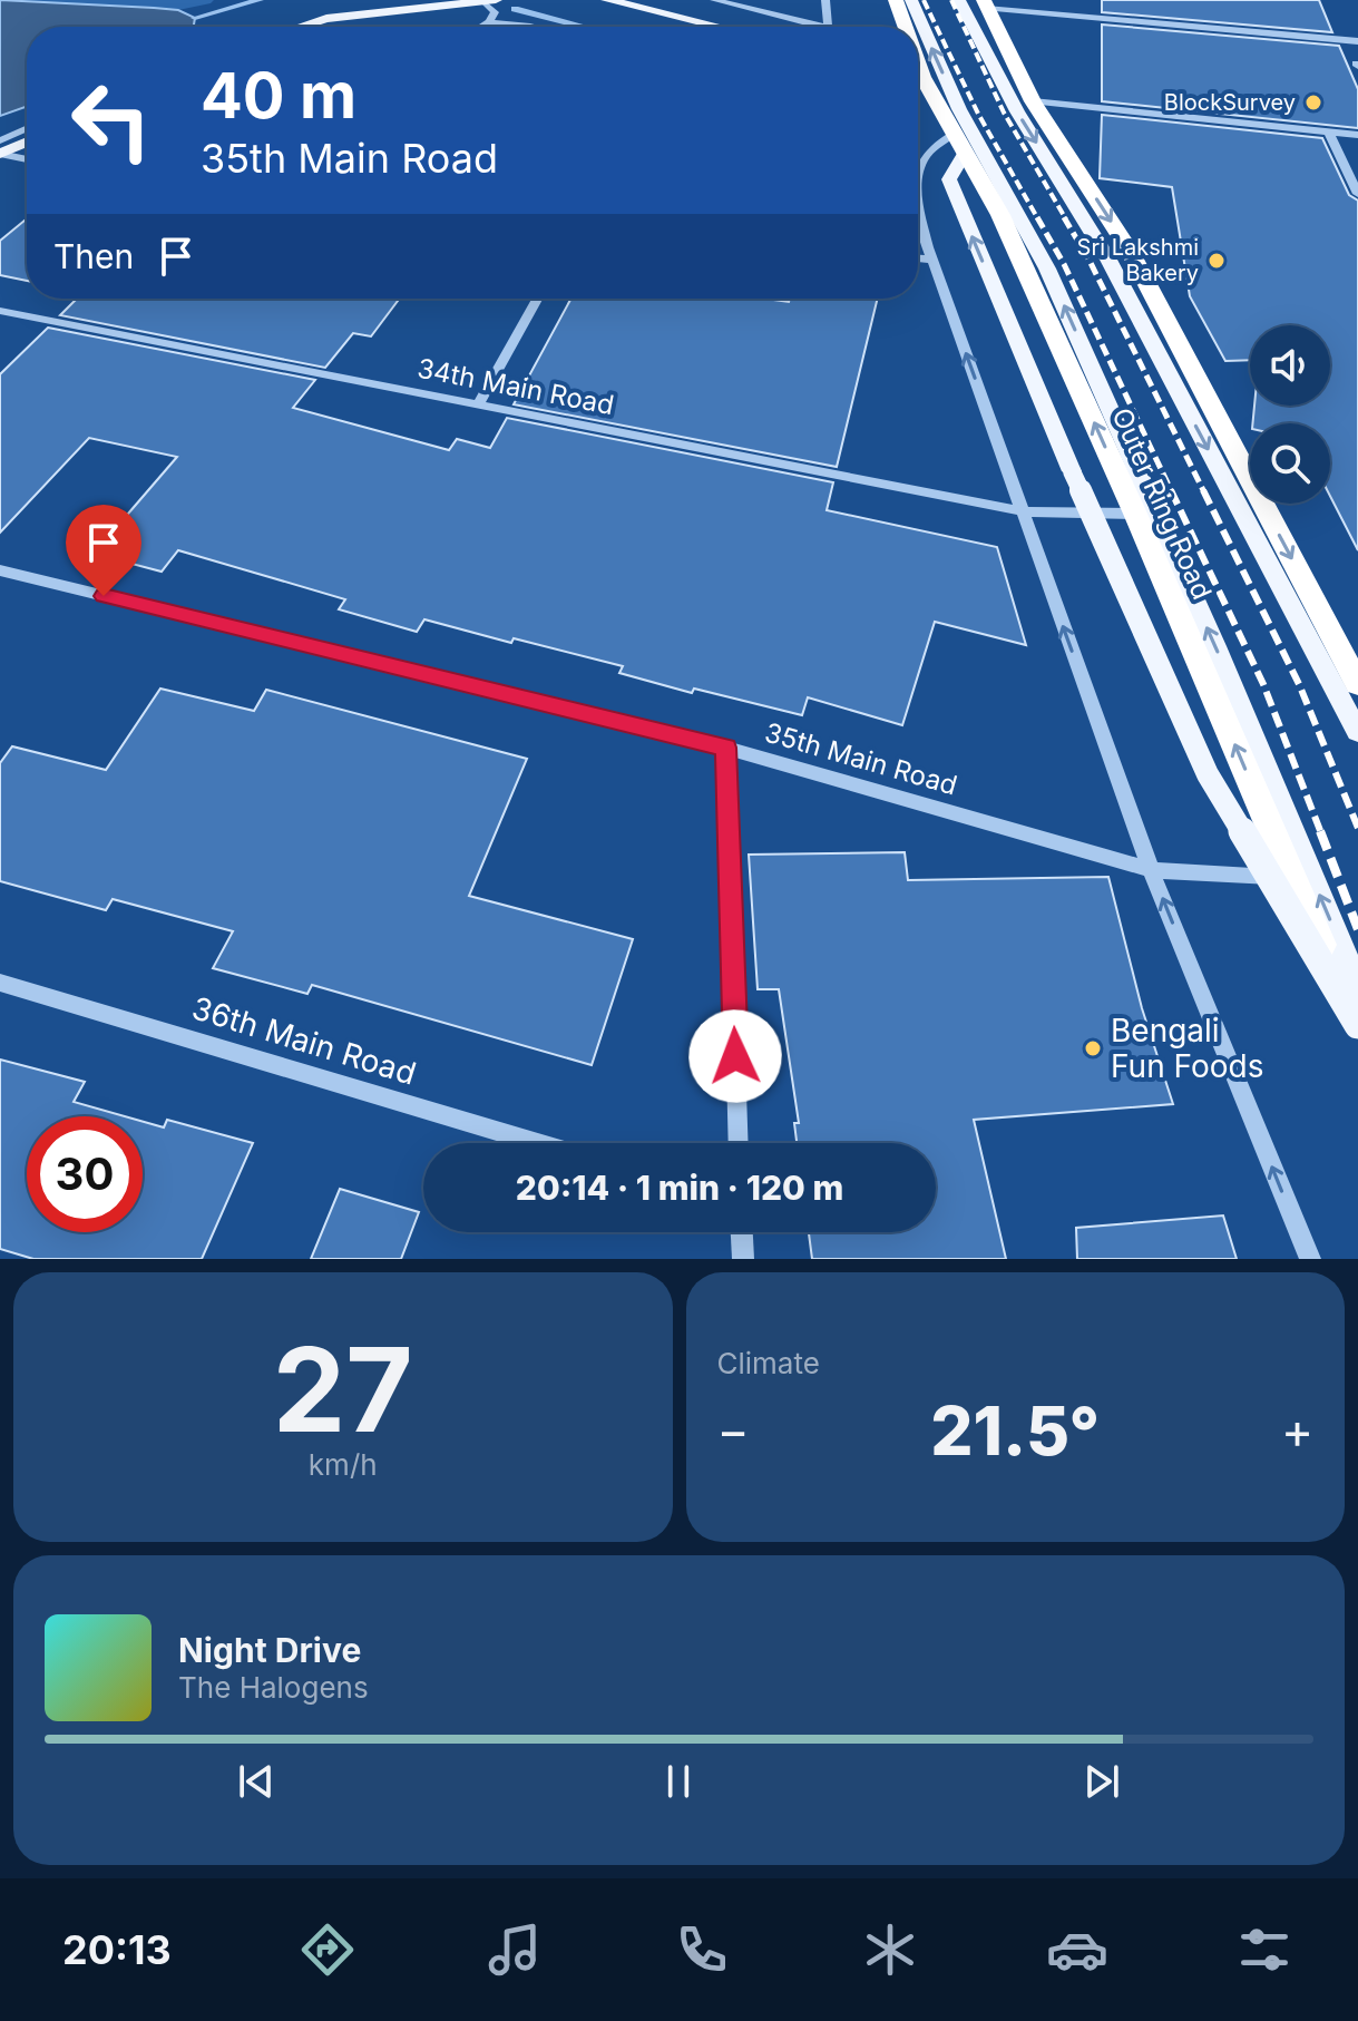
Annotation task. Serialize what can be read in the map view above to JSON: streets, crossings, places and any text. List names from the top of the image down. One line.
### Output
{"streets":{"highway":["Outer Ring Road"],"street":["34th Main Road","35th Main Road","36th Main Road"]},"crossings":[["34th Main Road","Outer Ring Road"],["Outer Ring Road","35th Main Road"]],"places":["BlockSurvey","Sri Lakshmi Bakery","Bengali Fun Foods"],"page":{"turn":["40 m","35th Main Road"],"then":"Then","limit":"30","trip":"20:14 · 1 min · 120 m","tile":[["27","km/h"],"Climate"],"heat":["−","21.5°","+"],"song":["Night Drive","The Halogens"],"tabs":"20:13"}}
